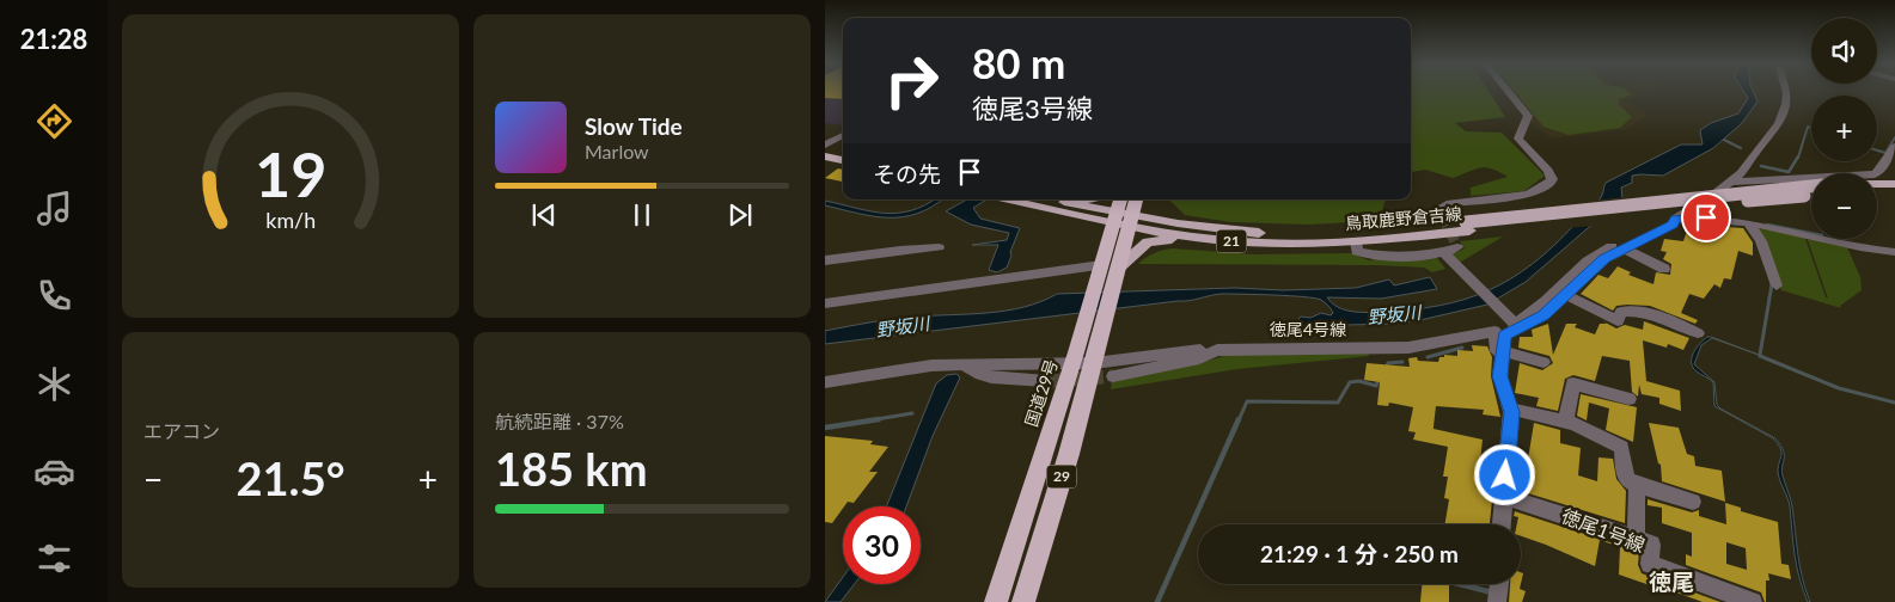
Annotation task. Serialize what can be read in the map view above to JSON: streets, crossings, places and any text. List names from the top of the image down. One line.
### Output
{"streets":{"highway":["国道29号","29"],"main road":["鳥取鹿野倉吉線","21"],"street":["徳尾4号線","徳尾1号線"]},"crossings":[["鳥取鹿野倉吉線","国道29号"]],"districts":["徳尾"],"water":["野坂川"],"page":{"tabs":"21:28","map_buttons":["+","−"],"turn":["80 m","徳尾3号線"],"song":["Slow Tide","Marlow"],"then":"その先","tile":["エアコン",["航続距離 · 37%","185 km"]],"heat":["−","21.5°","+"],"limit":"30","trip":"21:29 · 1 分 · 250 m","gauge":["19","km/h"]}}
